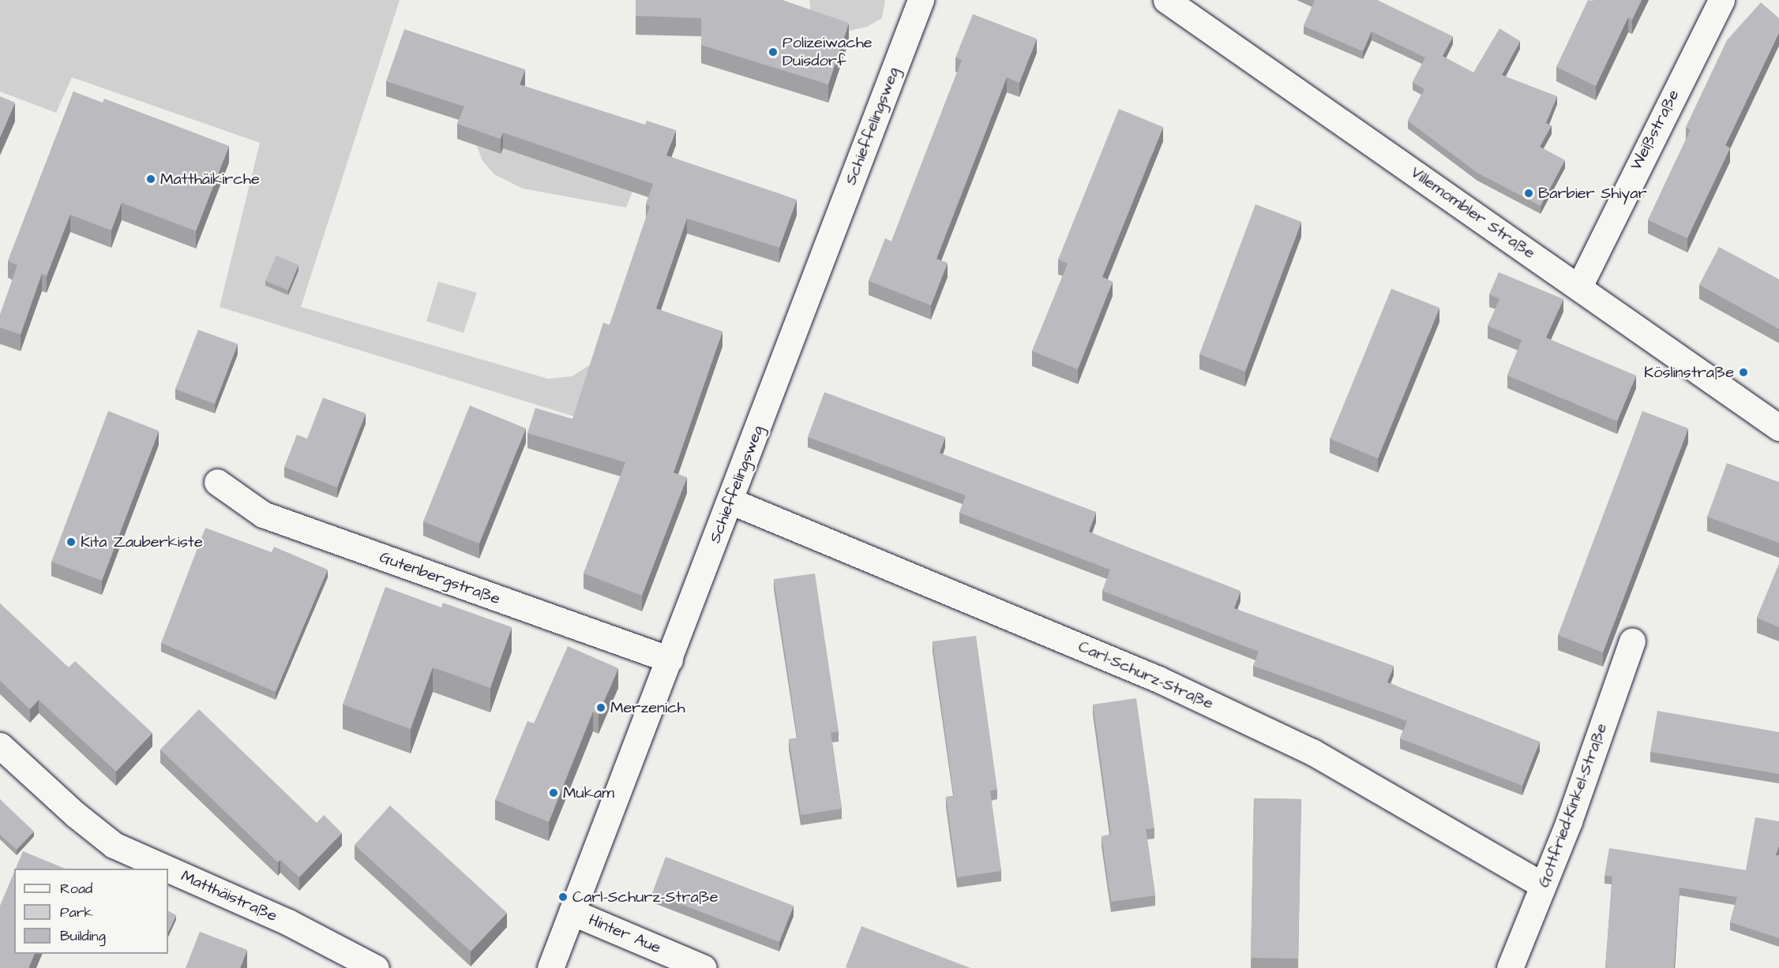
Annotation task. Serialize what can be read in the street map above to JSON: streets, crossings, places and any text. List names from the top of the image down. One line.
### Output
{"streets":{"street":["Schieffelingsweg","Weißstraße","Villemombler Straße","Gutenbergstraße","Carl-Schurz-Straße","Gottfried-Kinkel-Straße","Matthäistraße","Hinter Aue"]},"crossings":[["Schieffelingsweg","Gutenbergstraße"],["Schieffelingsweg","Carl-Schurz-Straße"],["Schieffelingsweg","Hinter Aue"],["Weißstraße","Villemombler Straße"],["Carl-Schurz-Straße","Gottfried-Kinkel-Straße"]],"places":["Polizeiwache Duisdorf","Matthäikirche","Barbier Shiyar","Köslinstraße","Kita Zauberkiste","Merzenich","Mukam","Carl-Schurz-Straße"],"legend":["Road","Park","Building"]}
